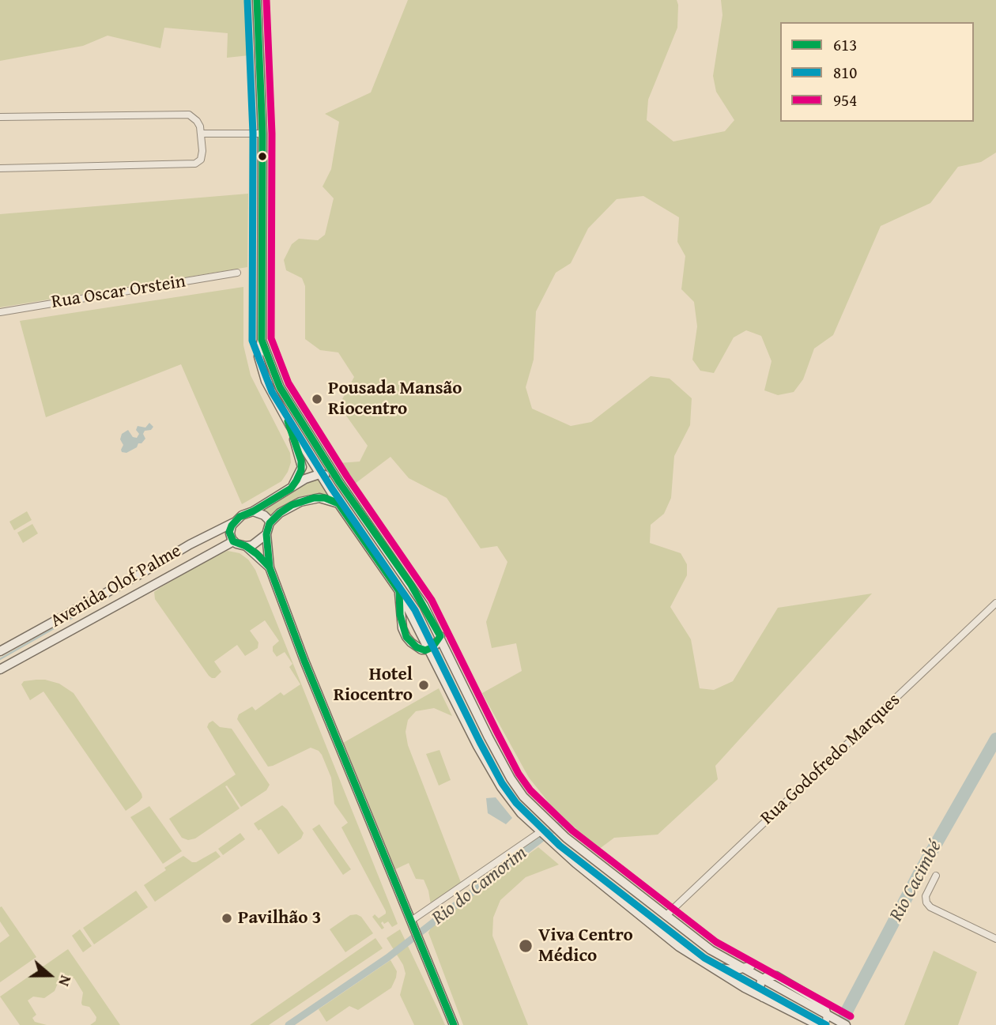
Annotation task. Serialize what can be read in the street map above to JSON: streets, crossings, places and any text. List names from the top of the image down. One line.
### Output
{"streets":{"main road":["Avenida Olof Palme"],"street":["Rua Oscar Orstein","Rua Godofredo Marques"]},"water":["Rio Cacimbé","Rio do Camorim"],"places":["Pousada Mansão Riocentro","Hotel Riocentro","Pavilhão 3","Viva Centro Médico"],"lines":["transit line 613","transit line 954","transit line 810"],"legend":["613","810","954"],"north":"right"}
